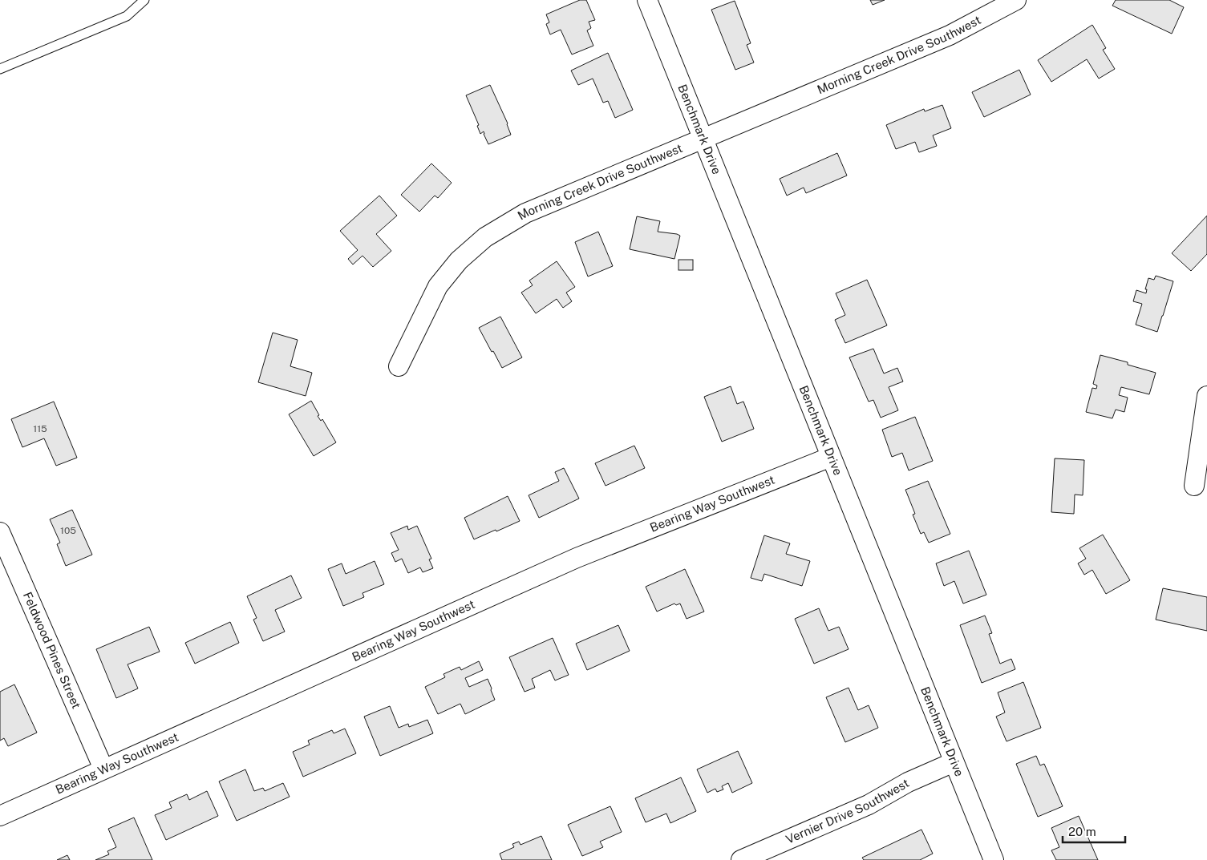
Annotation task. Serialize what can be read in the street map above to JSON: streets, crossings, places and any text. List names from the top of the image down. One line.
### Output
{"streets":{"street":["Morning Creek Drive Southwest","Benchmark Drive","Bearing Way Southwest","Feldwood Pines Street","Vernier Drive Southwest"]},"crossings":[["Morning Creek Drive Southwest","Benchmark Drive"],["Benchmark Drive","Bearing Way Southwest"],["Benchmark Drive","Vernier Drive Southwest"],["Bearing Way Southwest","Feldwood Pines Street"]],"house_numbers":["115","105"],"scale_bar":"20 m"}
